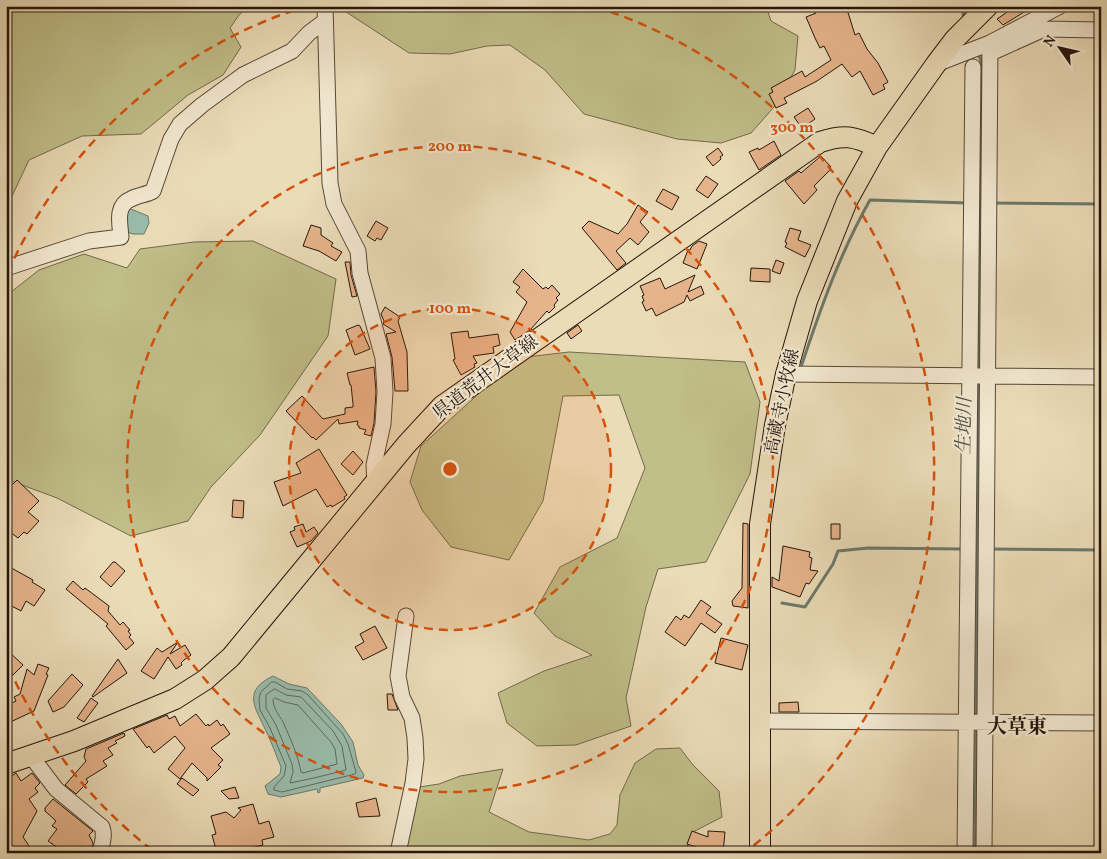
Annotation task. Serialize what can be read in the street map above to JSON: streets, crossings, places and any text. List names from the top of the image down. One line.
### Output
{"streets":{"main road":["県道荒井大草線","高蔵寺小牧線"]},"crossings":[["県道荒井大草線","高蔵寺小牧線"]],"districts":["大草東"],"water":["生地川"],"north":"top left","rings":["300 m","200 m","100 m"]}
